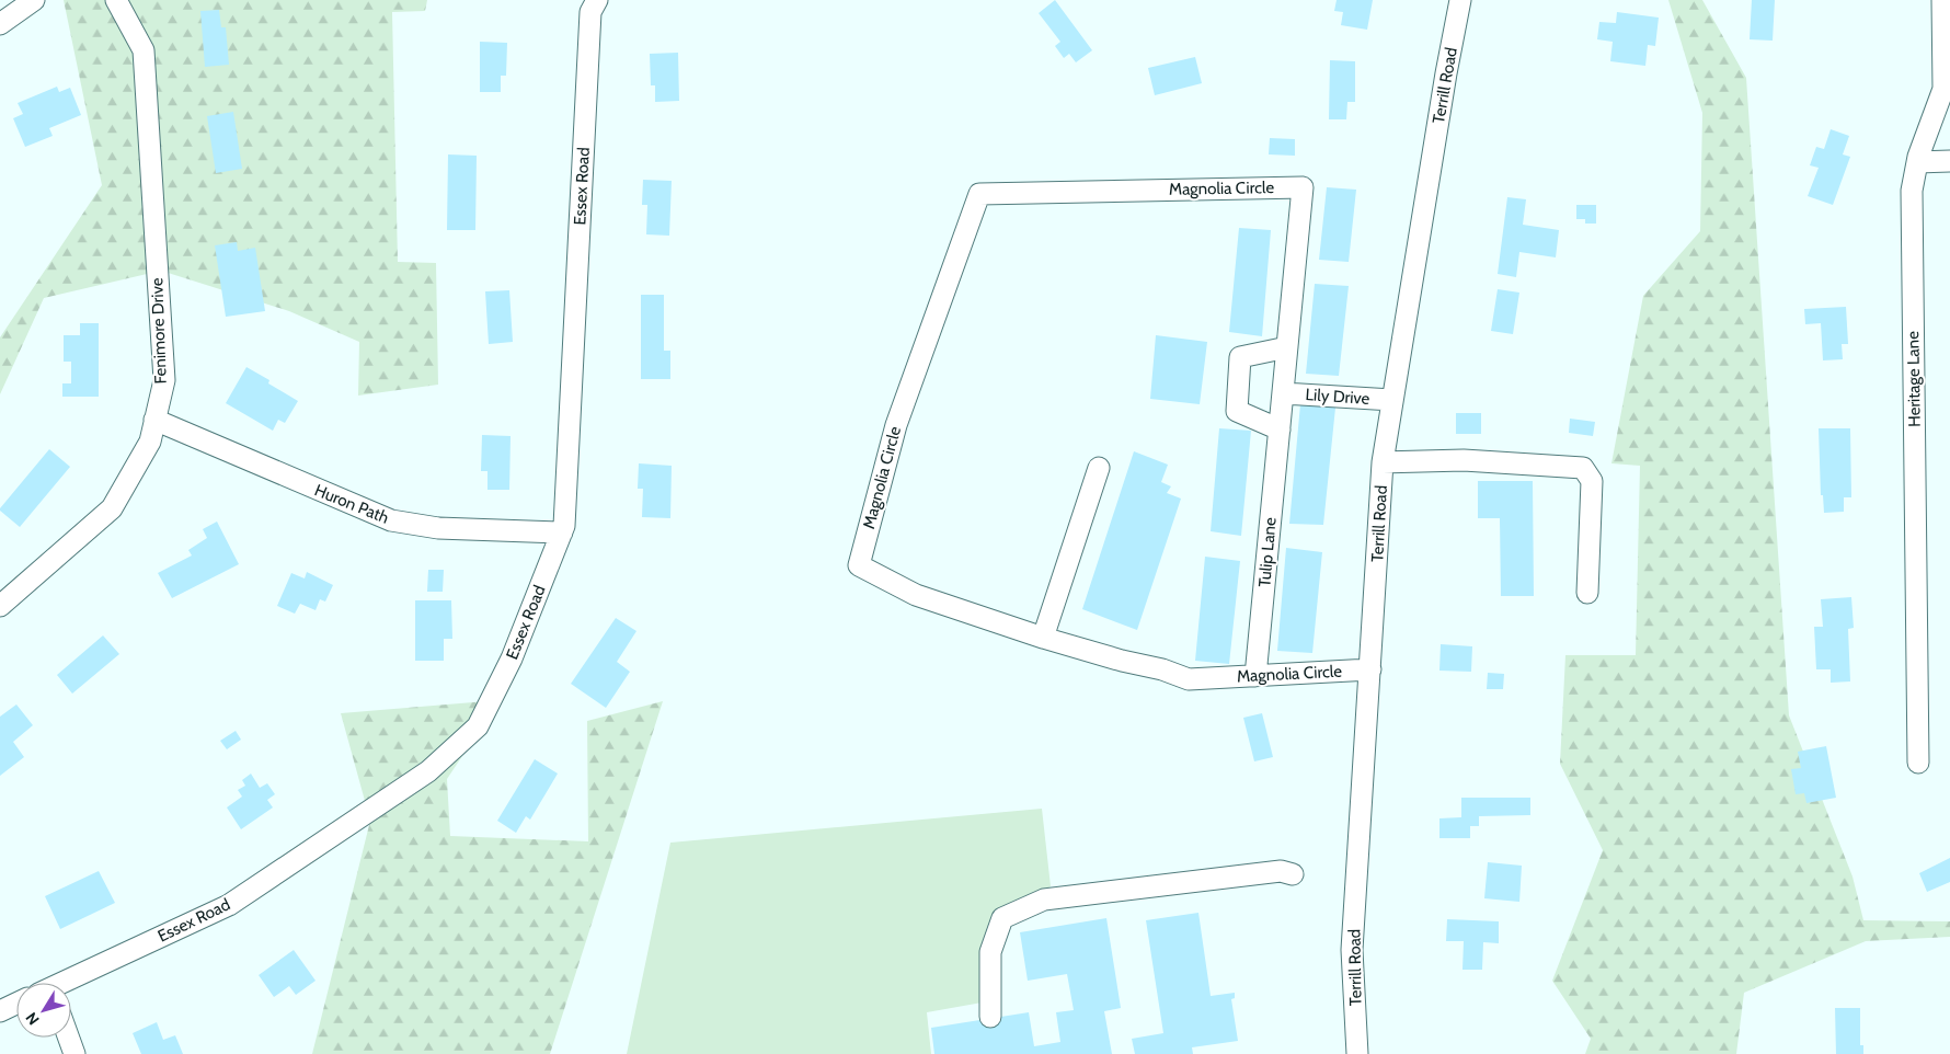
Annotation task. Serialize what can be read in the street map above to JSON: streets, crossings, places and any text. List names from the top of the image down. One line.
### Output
{"streets":{"street":["Terrill Road","Essex Road","Magnolia Circle","Fenimore Drive","Heritage Lane","Lily Drive","Huron Path","Tulip Lane"]},"crossings":[["Terrill Road","Magnolia Circle"],["Terrill Road","Lily Drive"],["Essex Road","Huron Path"],["Magnolia Circle","Tulip Lane"],["Fenimore Drive","Huron Path"],["Lily Drive","Tulip Lane"]],"north":"bottom left"}
